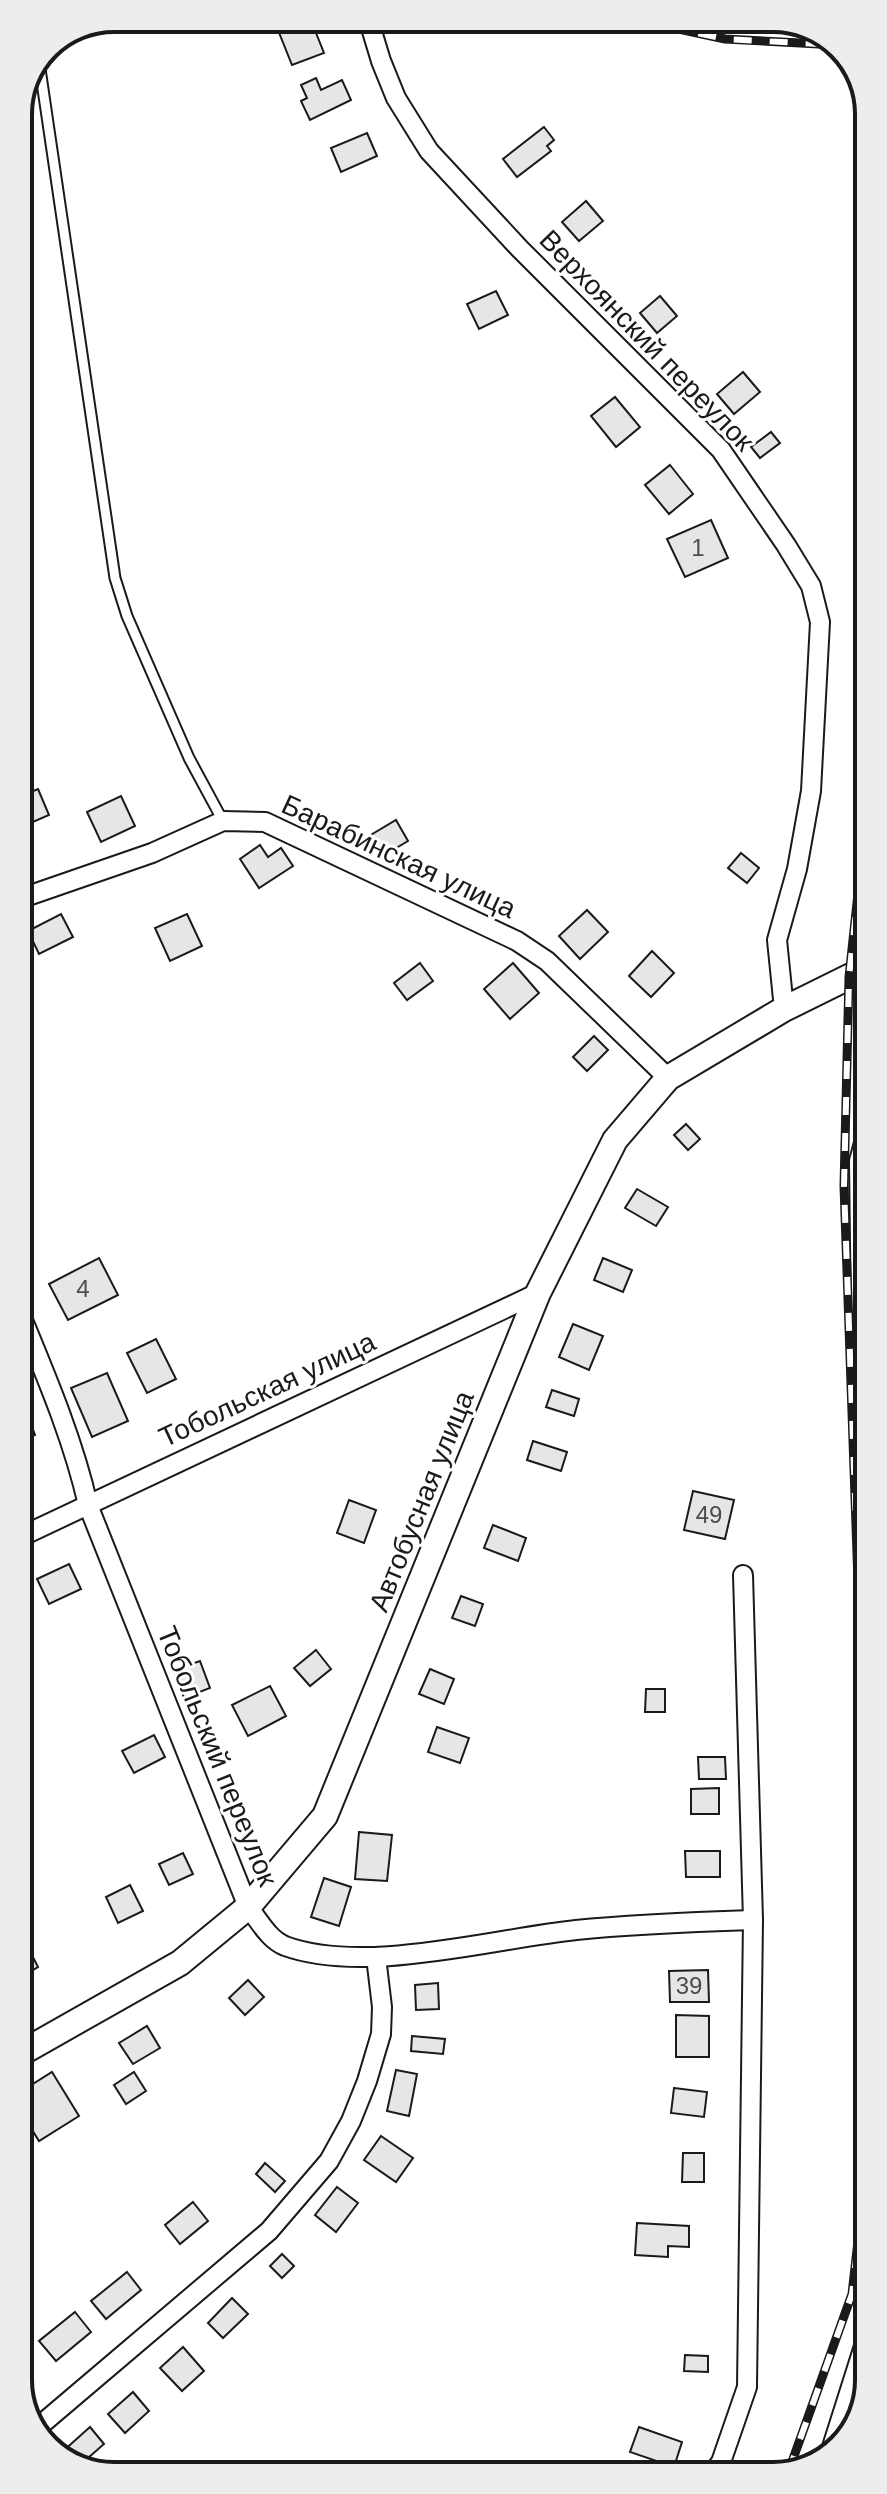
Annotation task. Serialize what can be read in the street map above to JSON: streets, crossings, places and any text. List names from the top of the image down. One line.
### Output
{"streets":{"street":["Верхоянский переулок","Барабинская улица","Тобольская улица","Автобусная улица","Тобольский переулок"]},"crossings":[["Верхоянский переулок","Автобусная улица"],["Барабинская улица","Автобусная улица"],["Тобольская улица","Автобусная улица"],["Тобольская улица","Тобольский переулок"],["Автобусная улица","Тобольский переулок"]],"house_numbers":["1","4","49","39"]}
